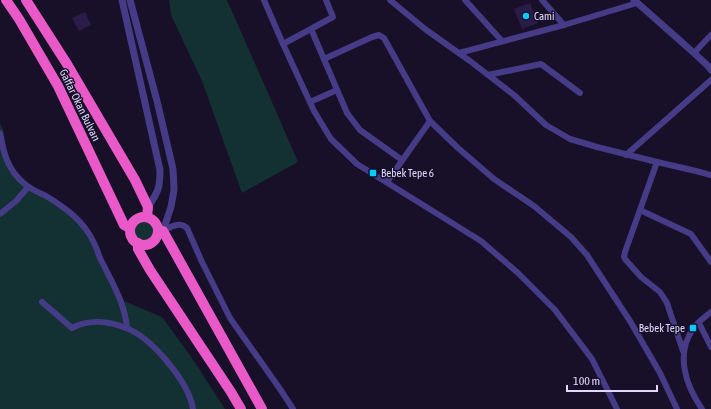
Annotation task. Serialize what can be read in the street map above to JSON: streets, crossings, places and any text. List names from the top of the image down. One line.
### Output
{"streets":{"highway":["Gaffar Okan Bulvarı"]},"places":{"other":["Cami"],"transit":["Bebek Tepe 6","Bebek Tepe"]},"scale_bar":"100 m"}
